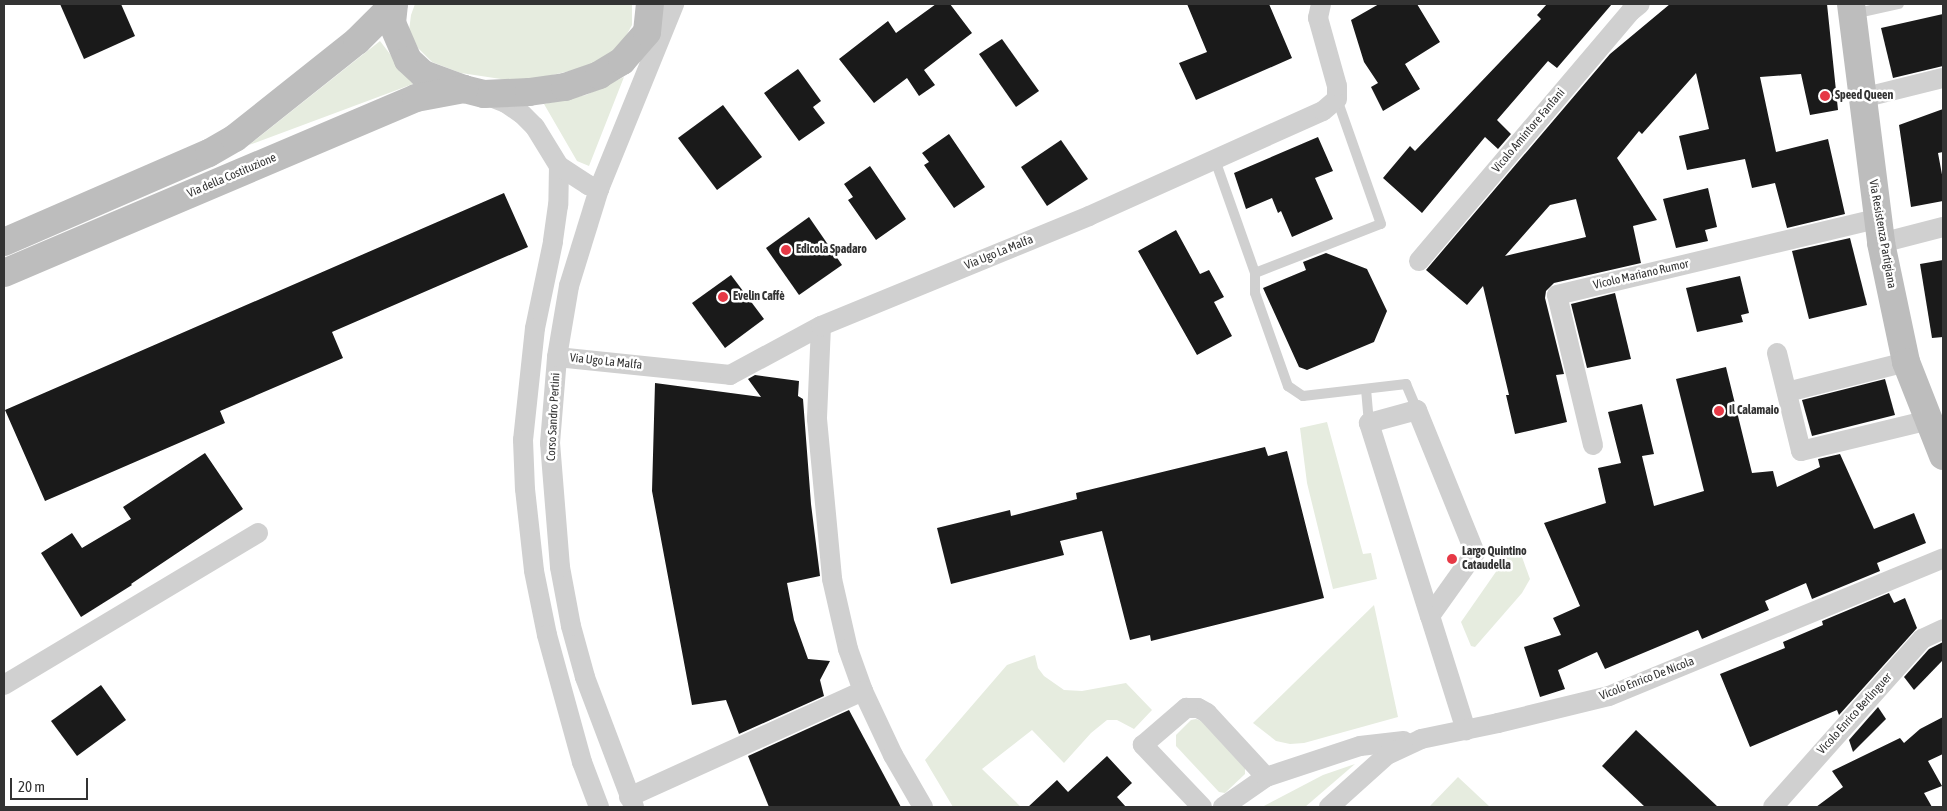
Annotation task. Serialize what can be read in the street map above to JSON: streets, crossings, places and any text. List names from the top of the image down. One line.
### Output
{"streets":{"main road":["Via della Costituzione","Via Resistenza Partigiana"],"street":["Vicolo Amintore Fanfani","Via Ugo La Malfa","Vicolo Mariano Rumor","Corso Sandro Pertini","Vicolo Enrico De Nicola","Vicolo Enrico Berlinguer"]},"crossings":[["Via Resistenza Partigiana","Vicolo Mariano Rumor"],["Via Ugo La Malfa","Corso Sandro Pertini"]],"places":["Speed Queen","Edicola Spadaro","Evelin Caffè","Il Calamaio","Largo Quintino Cataudella"],"scale_bar":"20 m"}
